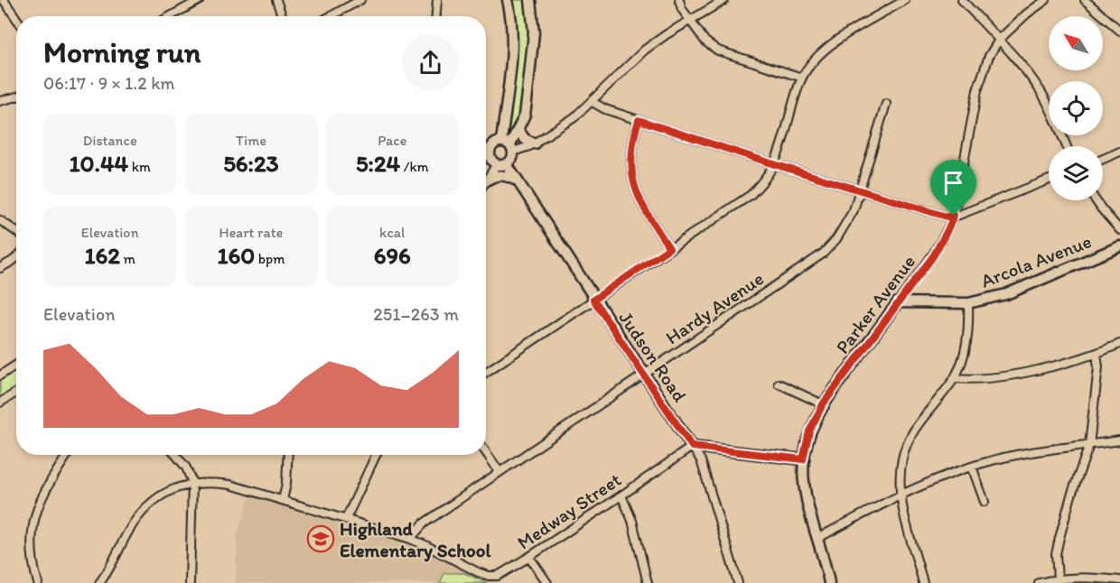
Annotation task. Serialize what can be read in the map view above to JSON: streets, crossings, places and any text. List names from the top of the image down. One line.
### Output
{"streets":{"street":["Arcola Avenue","Parker Avenue","Hardy Avenue","Judson Road","Medway Street"]},"crossings":[["Arcola Avenue","Parker Avenue"],["Hardy Avenue","Judson Road"],["Hardy Avenue","Medway Street"],["Judson Road","Medway Street"]],"places":{"school or university":["Highland Elementary School"]},"north":"top left","page":{"heading":["Morning run","06:17 · 9 × 1.2 km"],"stats":[["Distance","10.44 km"],["Time","56:23"],["Pace","5:24 /km"],["Elevation","162 m"],["Heart rate","160 bpm"],["kcal","696"]],"chart":["Elevation","251–263 m"]}}
